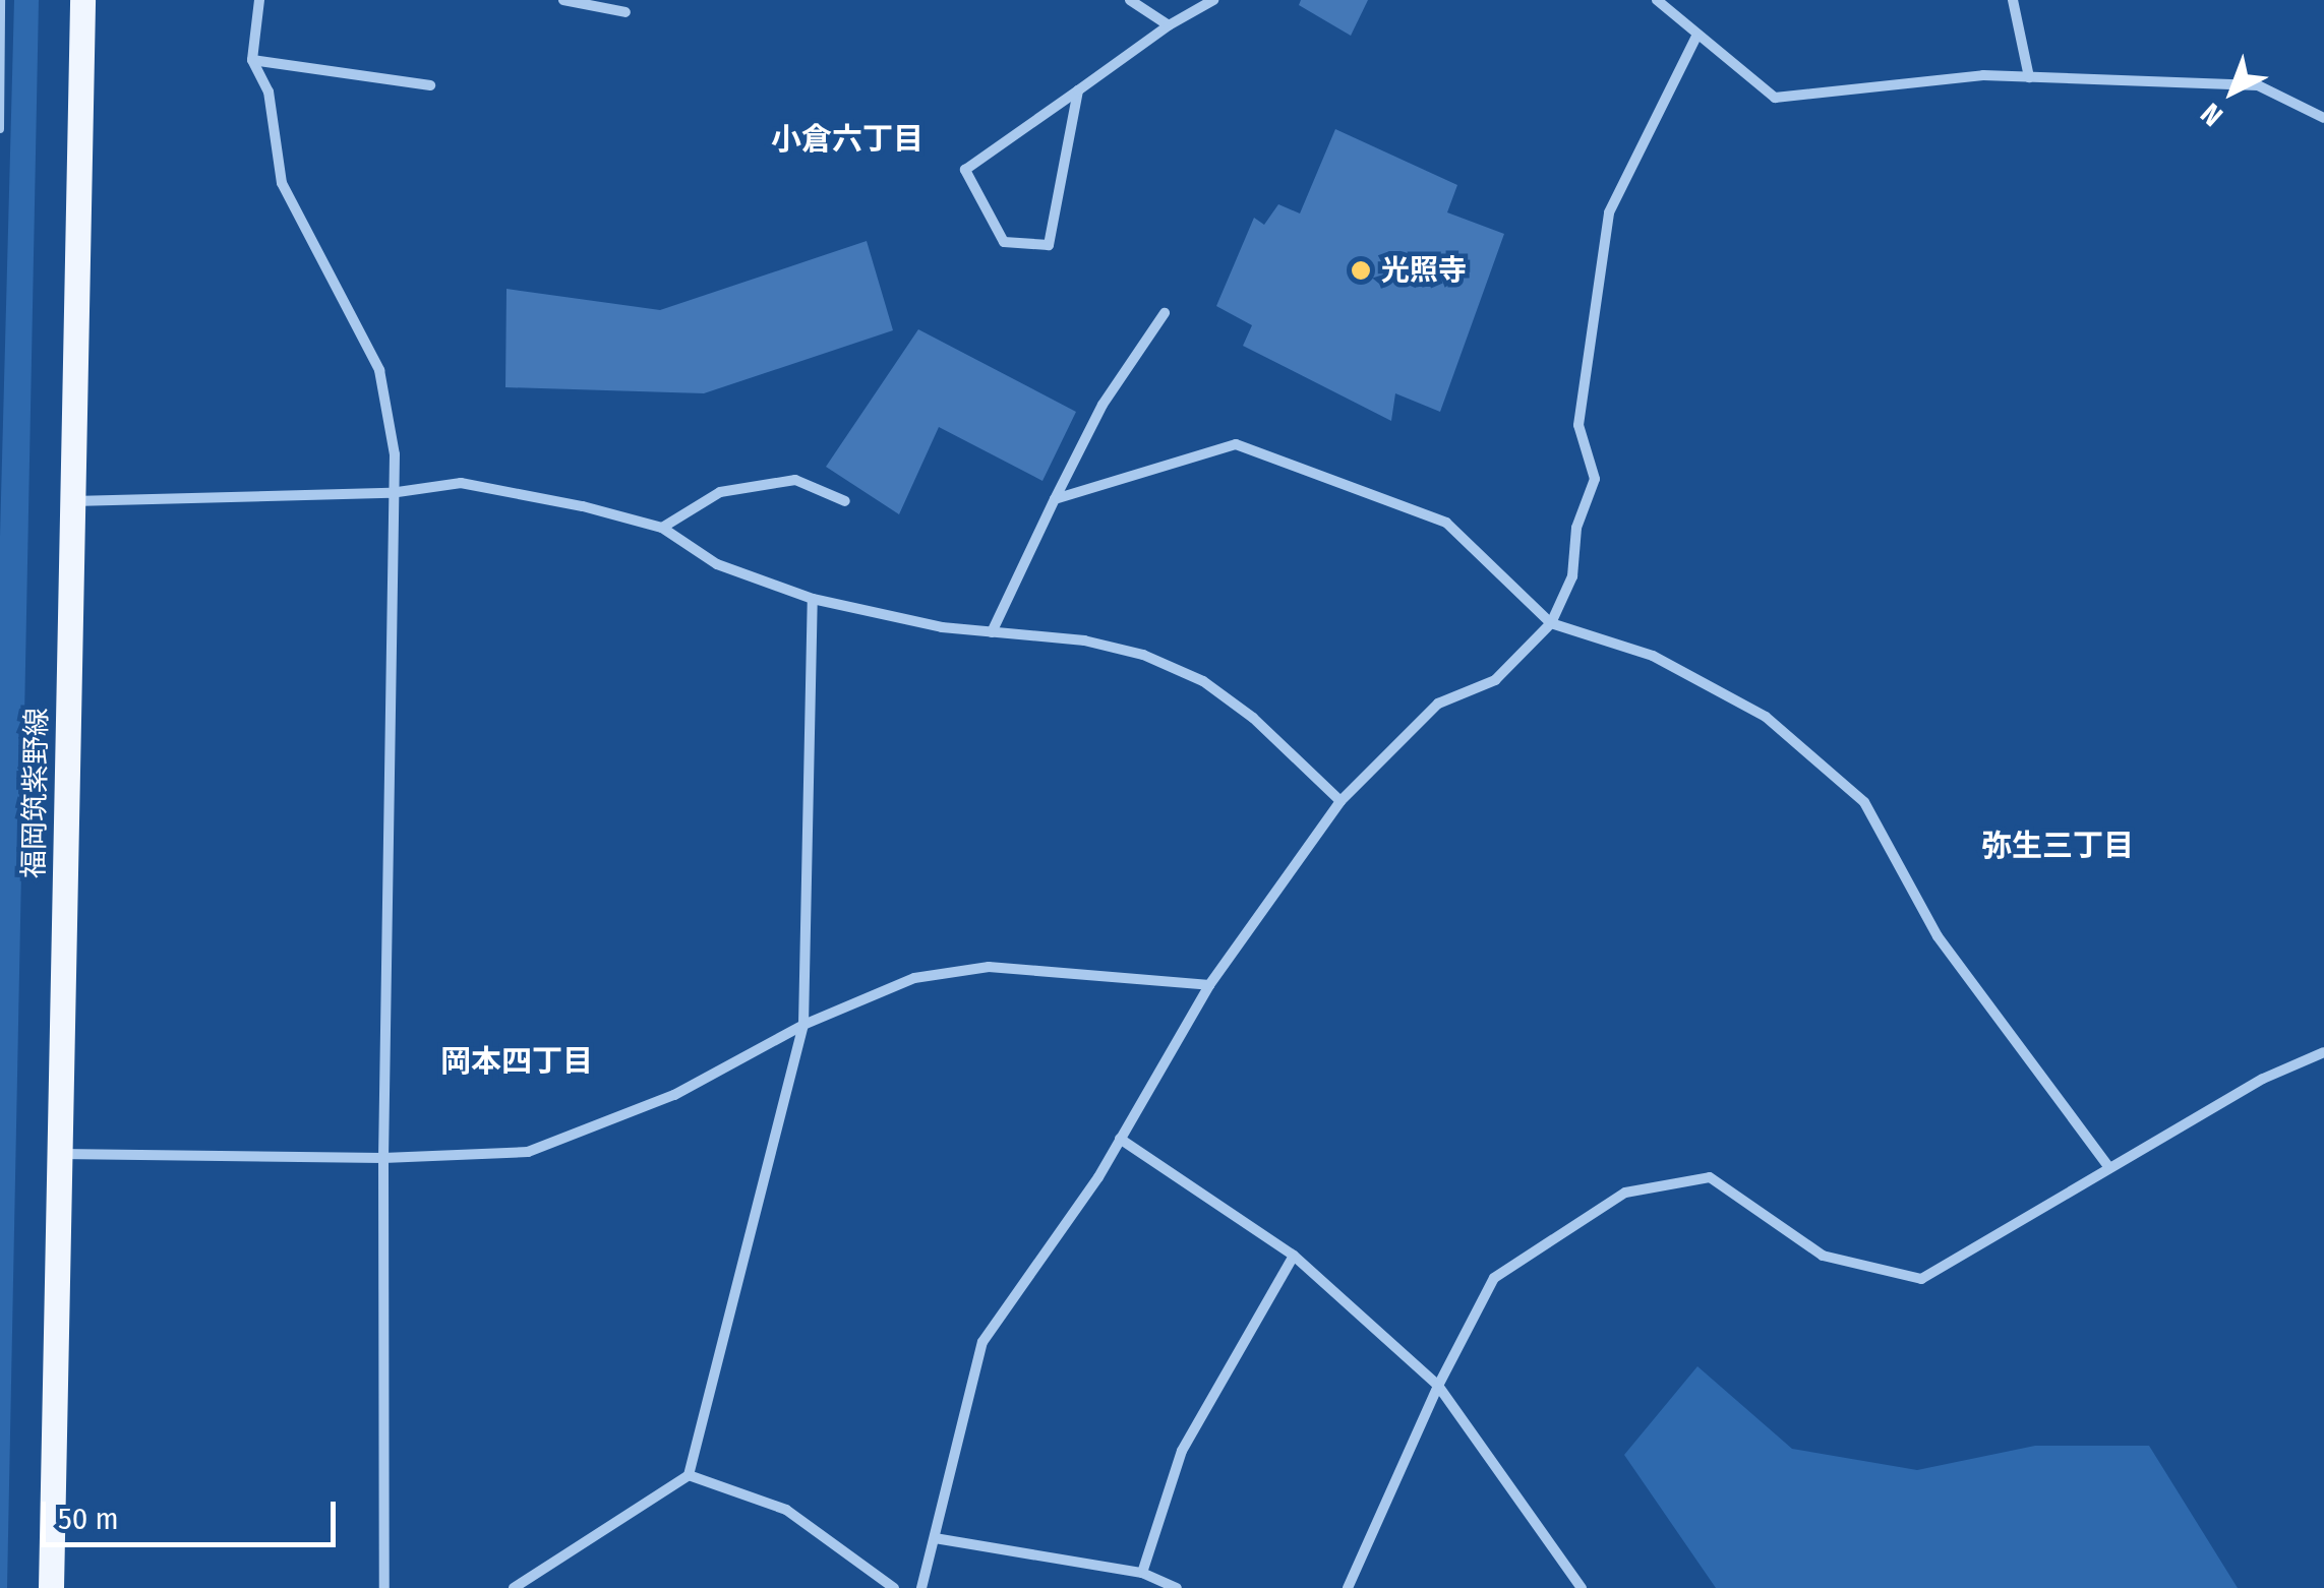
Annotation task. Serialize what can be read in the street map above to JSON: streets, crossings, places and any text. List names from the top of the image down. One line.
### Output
{"streets":{"main road":["福岡筑紫野線"]},"districts":["小倉六丁目","弥生三丁目","岡本四丁目"],"places":["光照寺"],"scale_bar":"50 m","north":"bottom left"}
